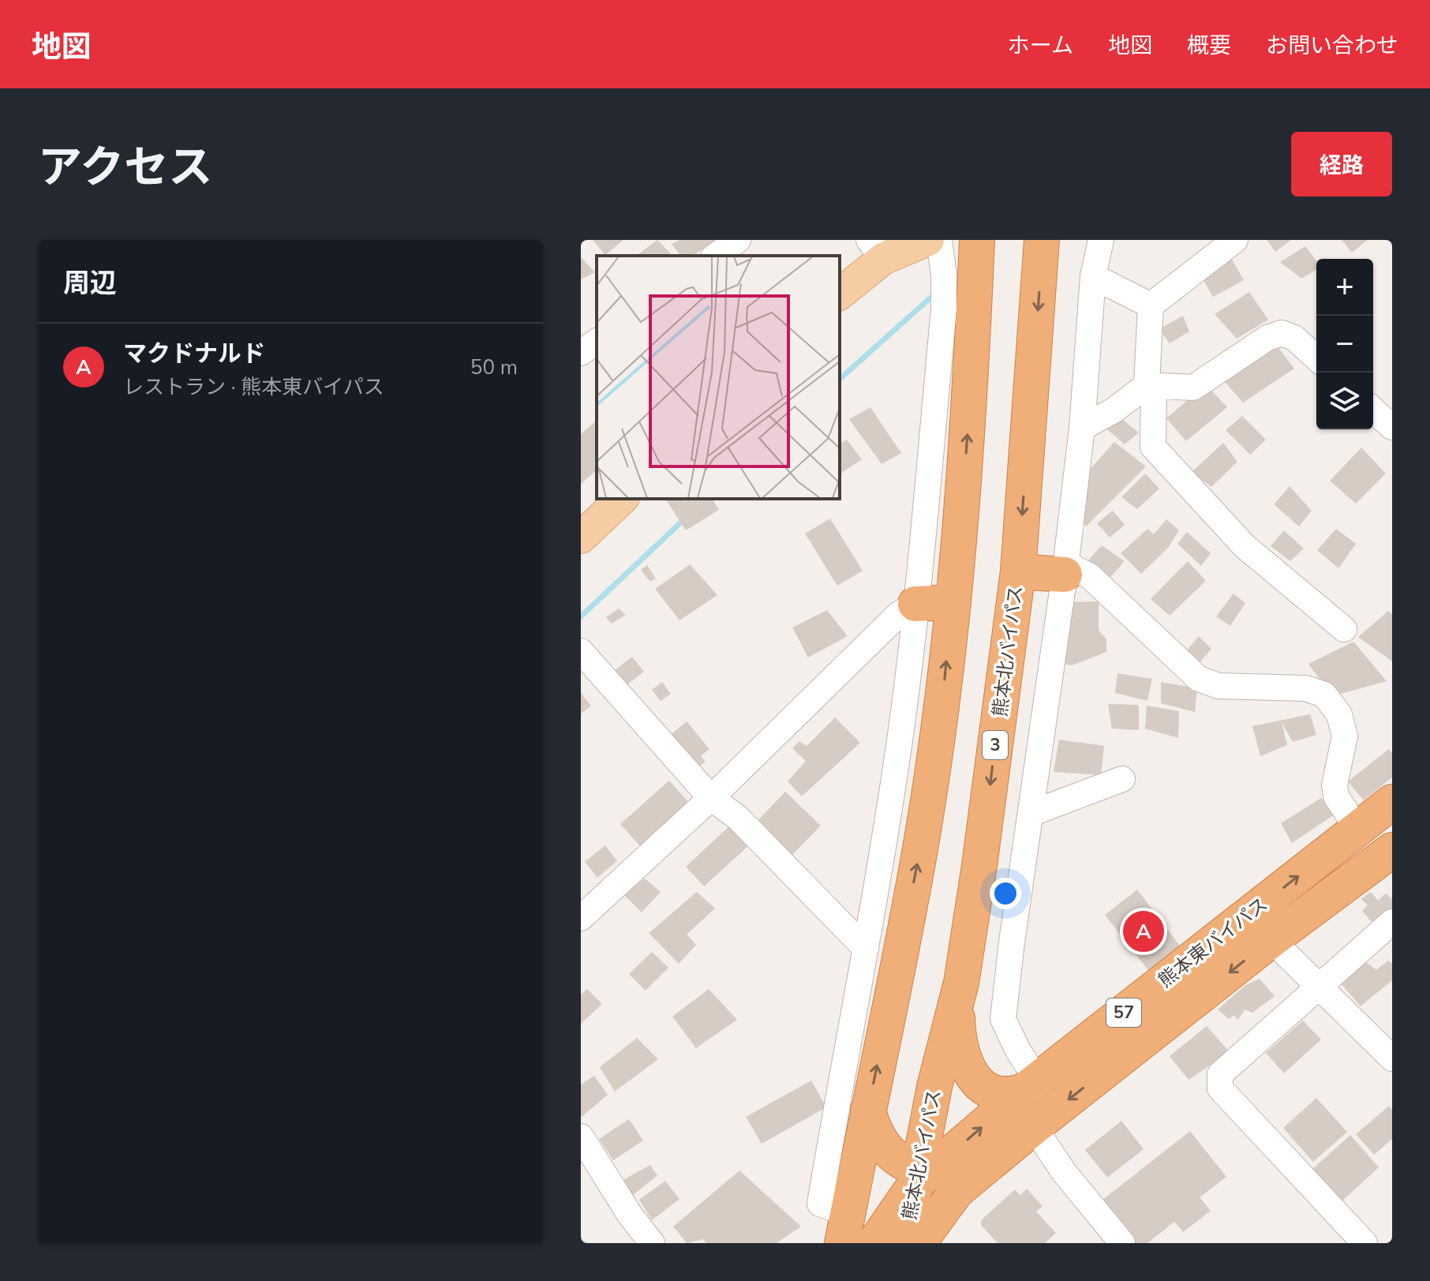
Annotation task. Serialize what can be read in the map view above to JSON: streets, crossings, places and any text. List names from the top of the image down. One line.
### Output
{"streets":{"highway":["熊本北バイパス","3","熊本東バイパス","57"]},"crossings":[["熊本北バイパス","熊本東バイパス"]],"page":{"header":"地図","nav":["ホーム","地図","概要","お問い合わせ"],"title":"アクセス","buttons":"経路","heading":"周辺","map_buttons":["+","−"],"list":[{"mark":"A","name":"マクドナルド","note":"レストラン · 熊本東バイパス","value":"50 m"}],"pins":"A"}}
